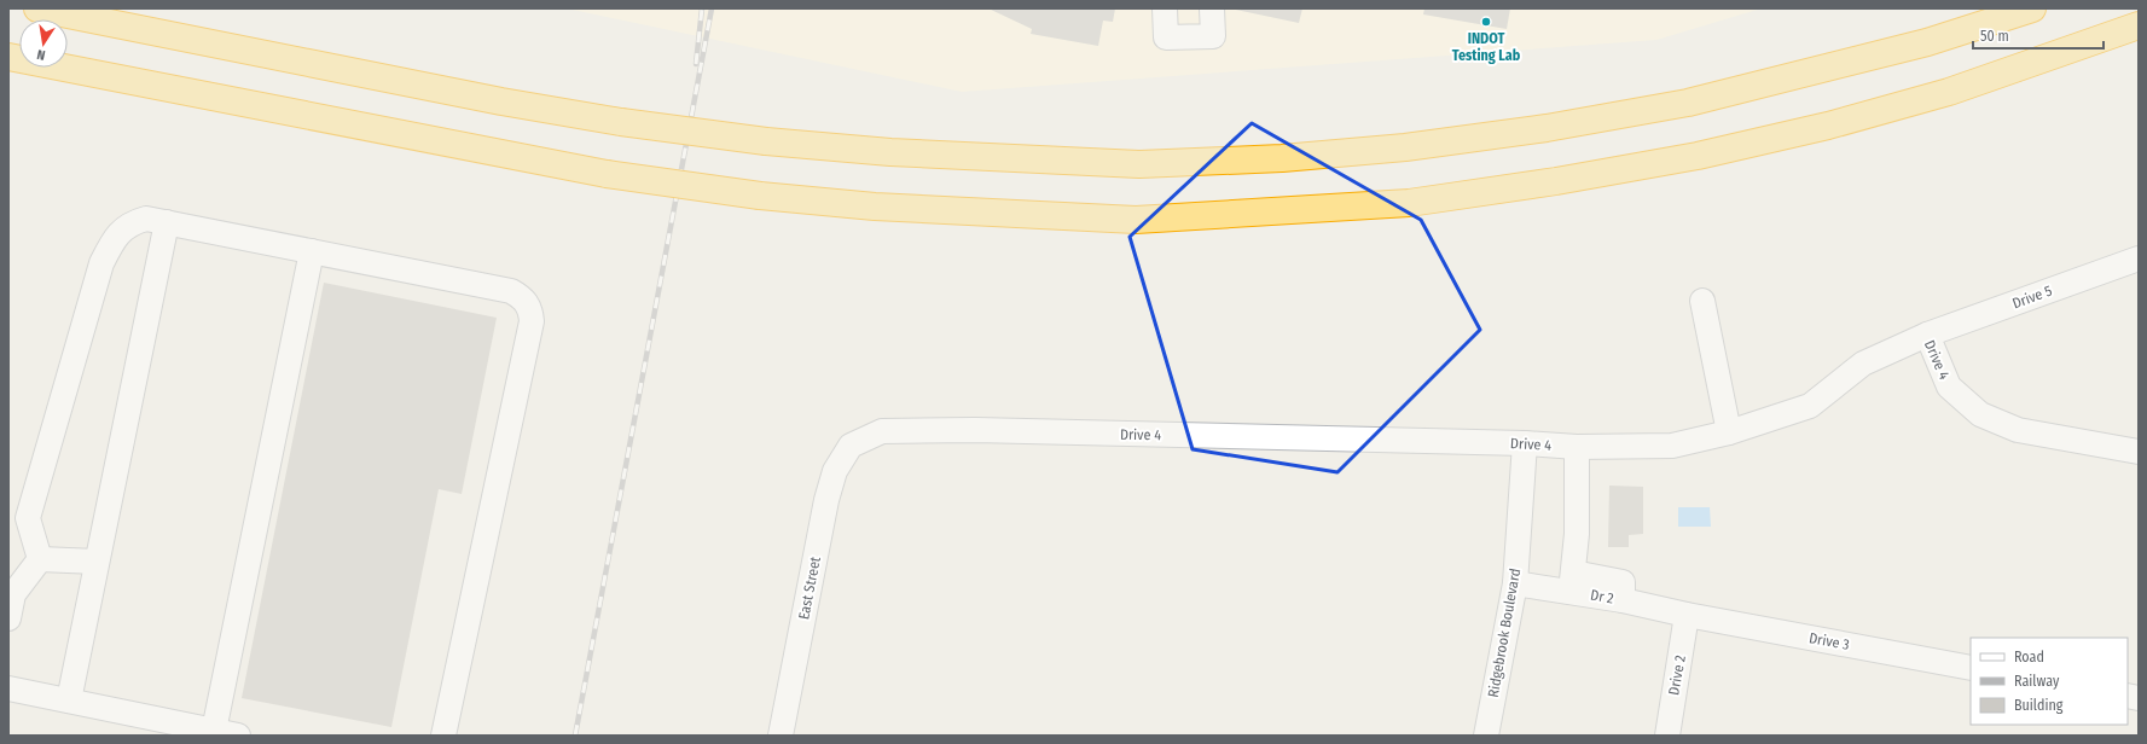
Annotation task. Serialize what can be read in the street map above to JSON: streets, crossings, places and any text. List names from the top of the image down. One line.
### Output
{"streets":{"street":["Drive 5","Drive 4","East Street","Dr 2","Ridgebrook Boulevard","Drive 3","Drive 2"]},"crossings":[["Drive 5","Drive 4"],["Drive 4","East Street"],["Drive 4","Ridgebrook Boulevard"],["Dr 2","Ridgebrook Boulevard"],["Dr 2","Drive 3"],["Dr 2","Drive 2"],["Drive 3","Drive 2"]],"places":["INDOT Testing Lab"],"legend":["Road","Railway","Building"],"scale_bar":"50 m","north":"bottom"}
